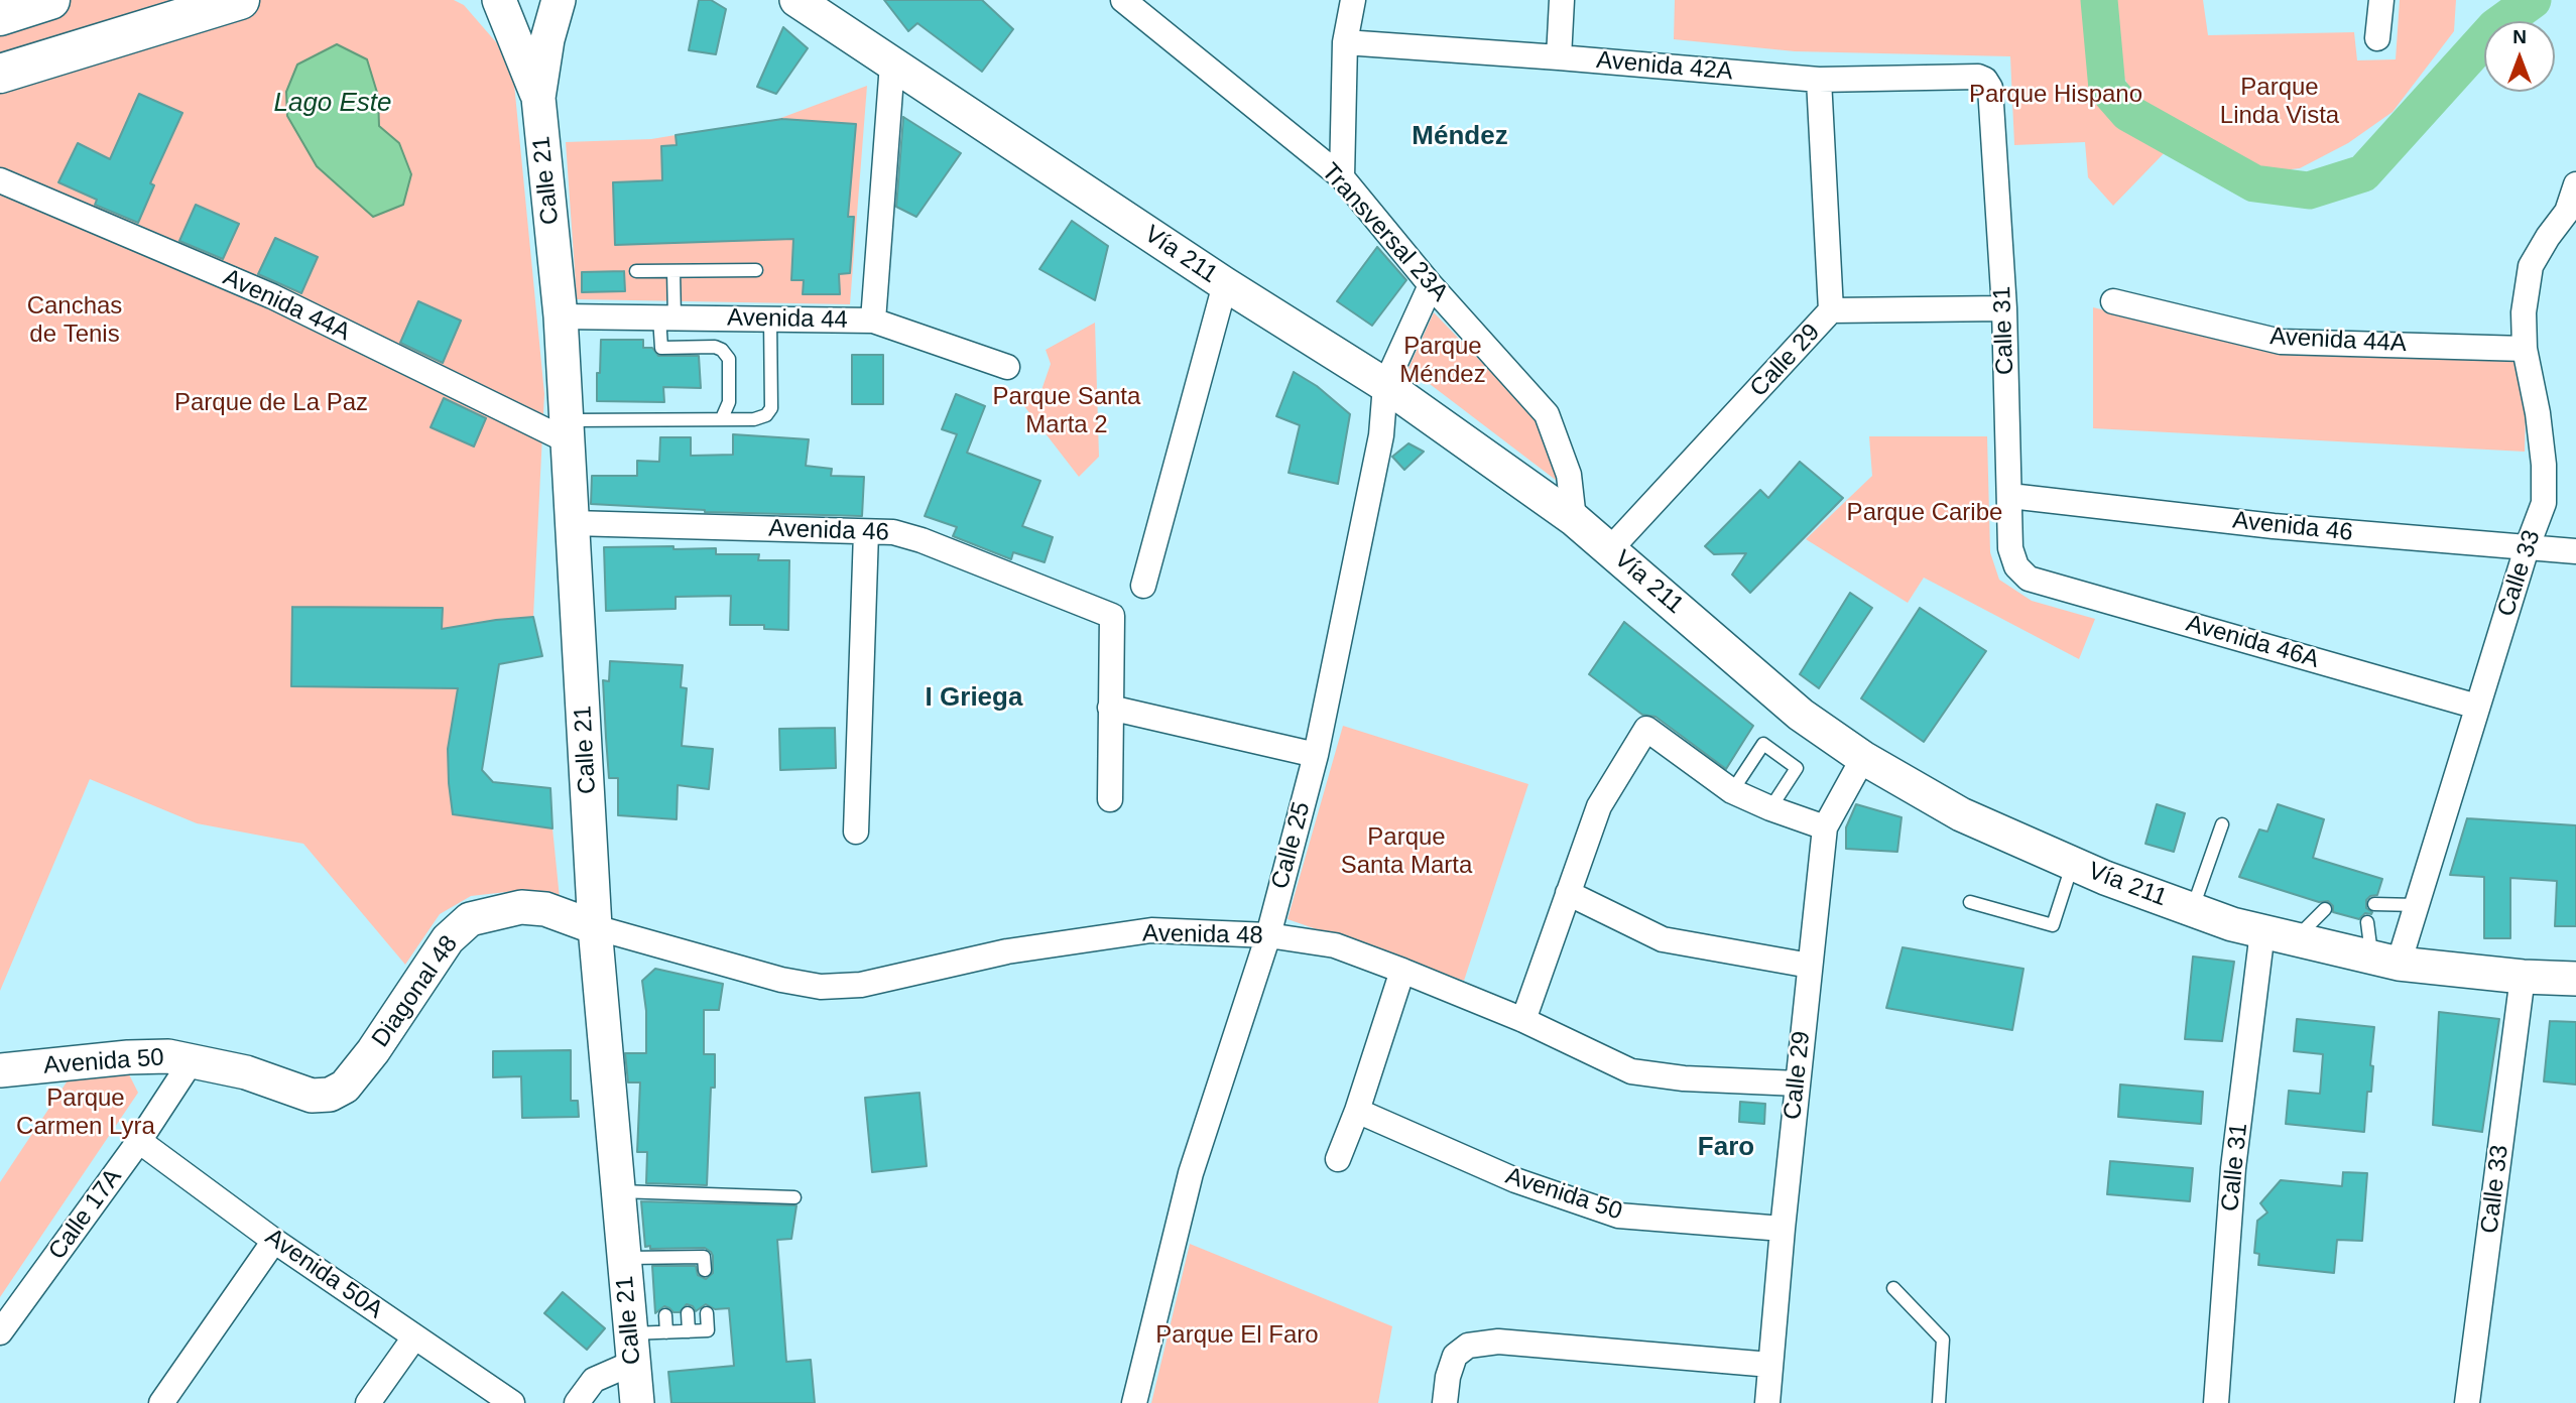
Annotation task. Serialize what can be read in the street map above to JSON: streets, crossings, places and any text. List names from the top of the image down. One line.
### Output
{"streets":{"main road":["Calle 21","Vía 211","Diagonal 48","Avenida 50"],"street":["Avenida 42A","Transversal 23A","Avenida 44A","Avenida 44","Calle 31","Calle 29","Avenida 46","Calle 33","Avenida 46A","Calle 25","Avenida 48","Calle 17A","Avenida 50A"]},"crossings":[["Avenida 42A","Calle 31"],["Avenida 42A","Calle 29"],["Calle 21","Avenida 44A"],["Calle 21","Avenida 44"],["Calle 21","Avenida 46"],["Calle 21","Avenida 48"],["Calle 21","Diagonal 48"],["Transversal 23A","Vía 211"],["Transversal 23A","Calle 25"],["Vía 211","Calle 31"],["Vía 211","Calle 29"],["Vía 211","Calle 33"],["Vía 211","Calle 25"],["Avenida 44A","Calle 33"],["Calle 31","Avenida 46"],["Calle 31","Avenida 46A"],["Calle 29","Avenida 48"],["Calle 29","Avenida 50"],["Avenida 46","Calle 33"],["Calle 33","Avenida 46A"],["Calle 25","Avenida 48"],["Avenida 48","Diagonal 48"],["Diagonal 48","Avenida 50"],["Avenida 50","Calle 17A"],["Calle 17A","Avenida 50A"]],"districts":["Méndez","I Griega","Faro"],"water":["Lago Este"],"parks":["Parque Linda Vista","Parque Hispano","Canchas de Tenis","Parque Méndez","Parque Santa Marta 2","Parque de La Paz","Parque Caribe","Parque Santa Marta","Parque Carmen Lyra","Parque El Faro"],"north":"top"}
